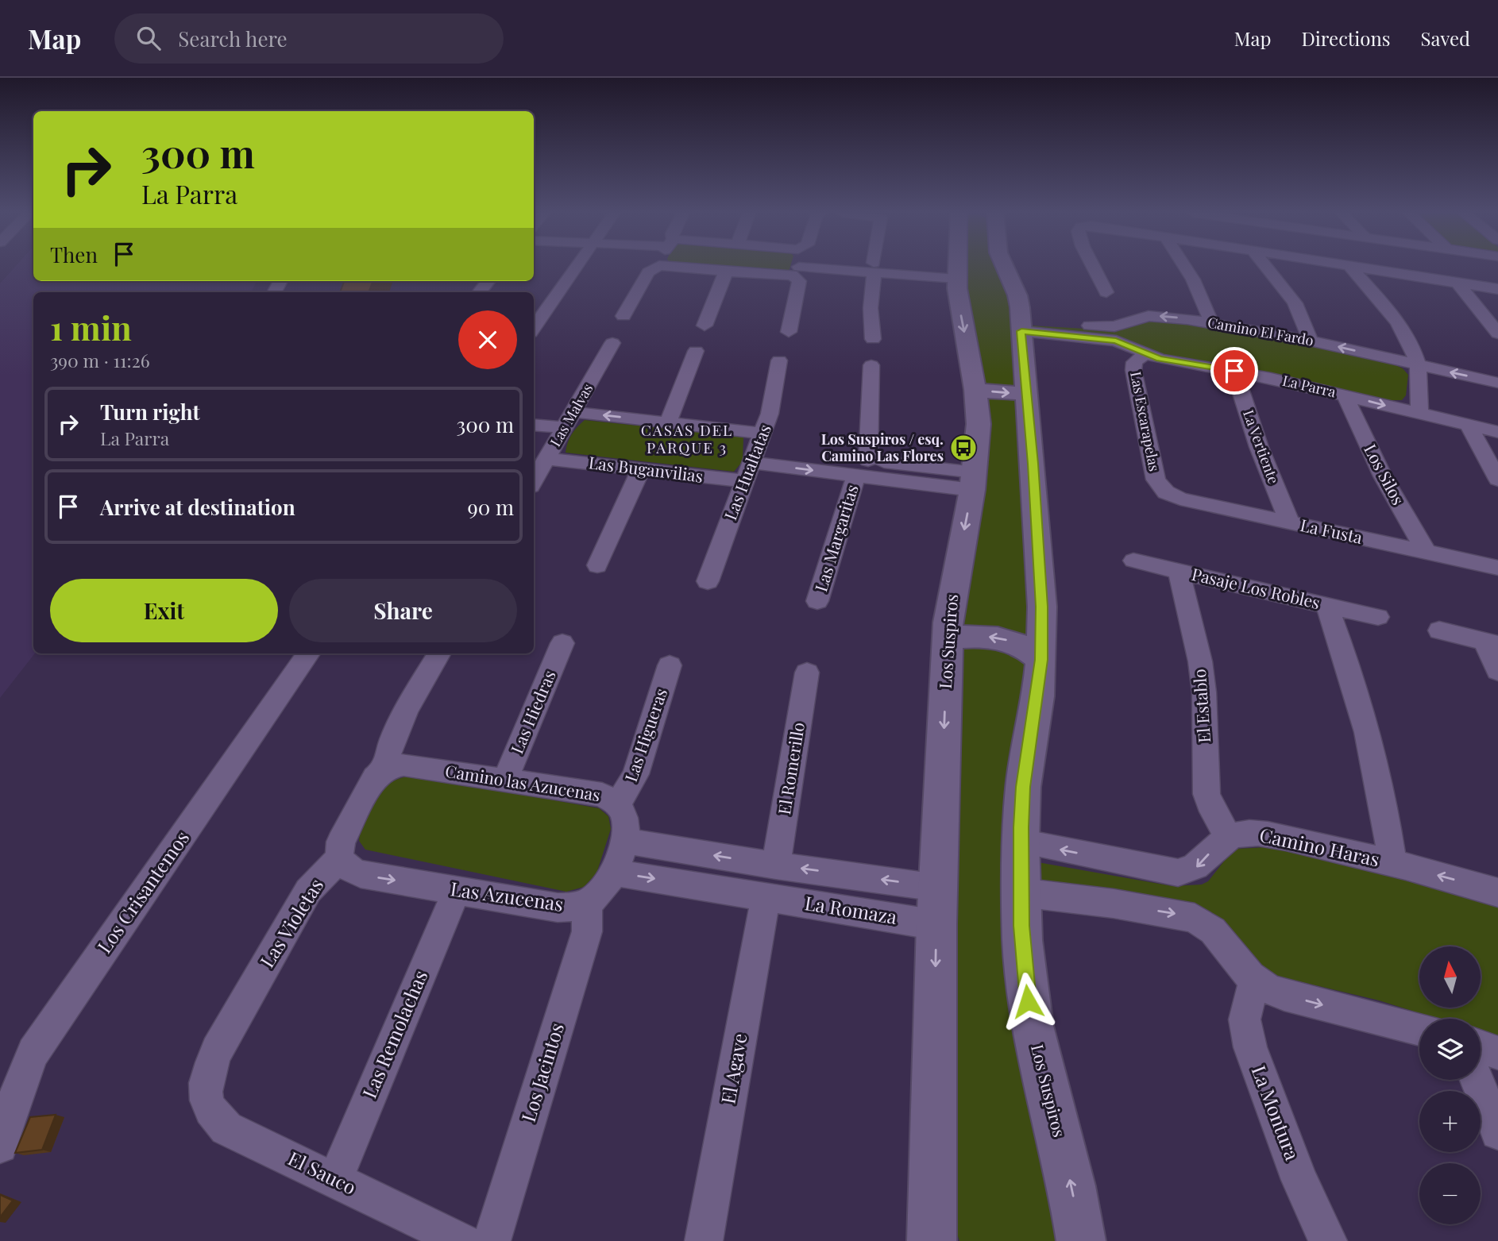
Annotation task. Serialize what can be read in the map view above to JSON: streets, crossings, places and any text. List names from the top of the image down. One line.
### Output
{"streets":{"street":["Camino El Fardo","La Parra","Las Malvas","Las Escarapelas","La Vertiente","Las Buganvilias","Las Hualtatas","Los Silos","La Fusta","Las Margaritas","Pasaje Los Robles","Los Suspiros","El Establo","Las Hiedras","Las Higueras","El Romerillo","Camino las Azucenas","Camino Haras","Los Crisantemos","Las Azucenas","La Romaza","Las Violetas","Las Remolachas","El Agave","Los Jacintos","La Montura","El Sauco"]},"crossings":[["Camino El Fardo","La Parra"],["Camino El Fardo","Los Suspiros"],["La Parra","Las Escarapelas"],["La Parra","La Vertiente"],["La Parra","Los Silos"],["La Parra","Los Suspiros"],["Las Malvas","Las Buganvilias"],["Las Escarapelas","La Fusta"],["La Vertiente","La Fusta"],["Las Buganvilias","Las Hualtatas"],["Los Silos","La Fusta"],["Pasaje Los Robles","El Establo"],["Los Suspiros","La Romaza"],["El Establo","Camino Haras"],["Las Hiedras","Camino las Azucenas"],["Las Higueras","Camino las Azucenas"],["El Romerillo","La Romaza"],["Camino las Azucenas","Las Azucenas"],["Camino las Azucenas","Las Violetas"],["Las Azucenas","Las Violetas"],["Las Azucenas","Las Remolachas"],["Las Azucenas","Los Jacintos"],["La Romaza","El Agave"],["Las Violetas","El Sauco"],["Las Remolachas","El Sauco"]],"one_way":["Las Azucenas"],"districts":["CASAS DEL PARQUE 3"],"places":{"bus stop":["Los Suspiros / esq. Camino Las Flores"]},"north":"top","page":{"header":"Map","search":"Search here","nav":["Map","Directions","Saved"],"turn":["300 m","La Parra"],"then":"Then","heading":["1 min","390 m · 11:26"],"list":[{"name":"Turn right","note":"La Parra","value":"300 m"},{"name":"Arrive at destination","value":"90 m"}],"buttons":["Exit","Share"],"map_buttons":["+","−"]}}
